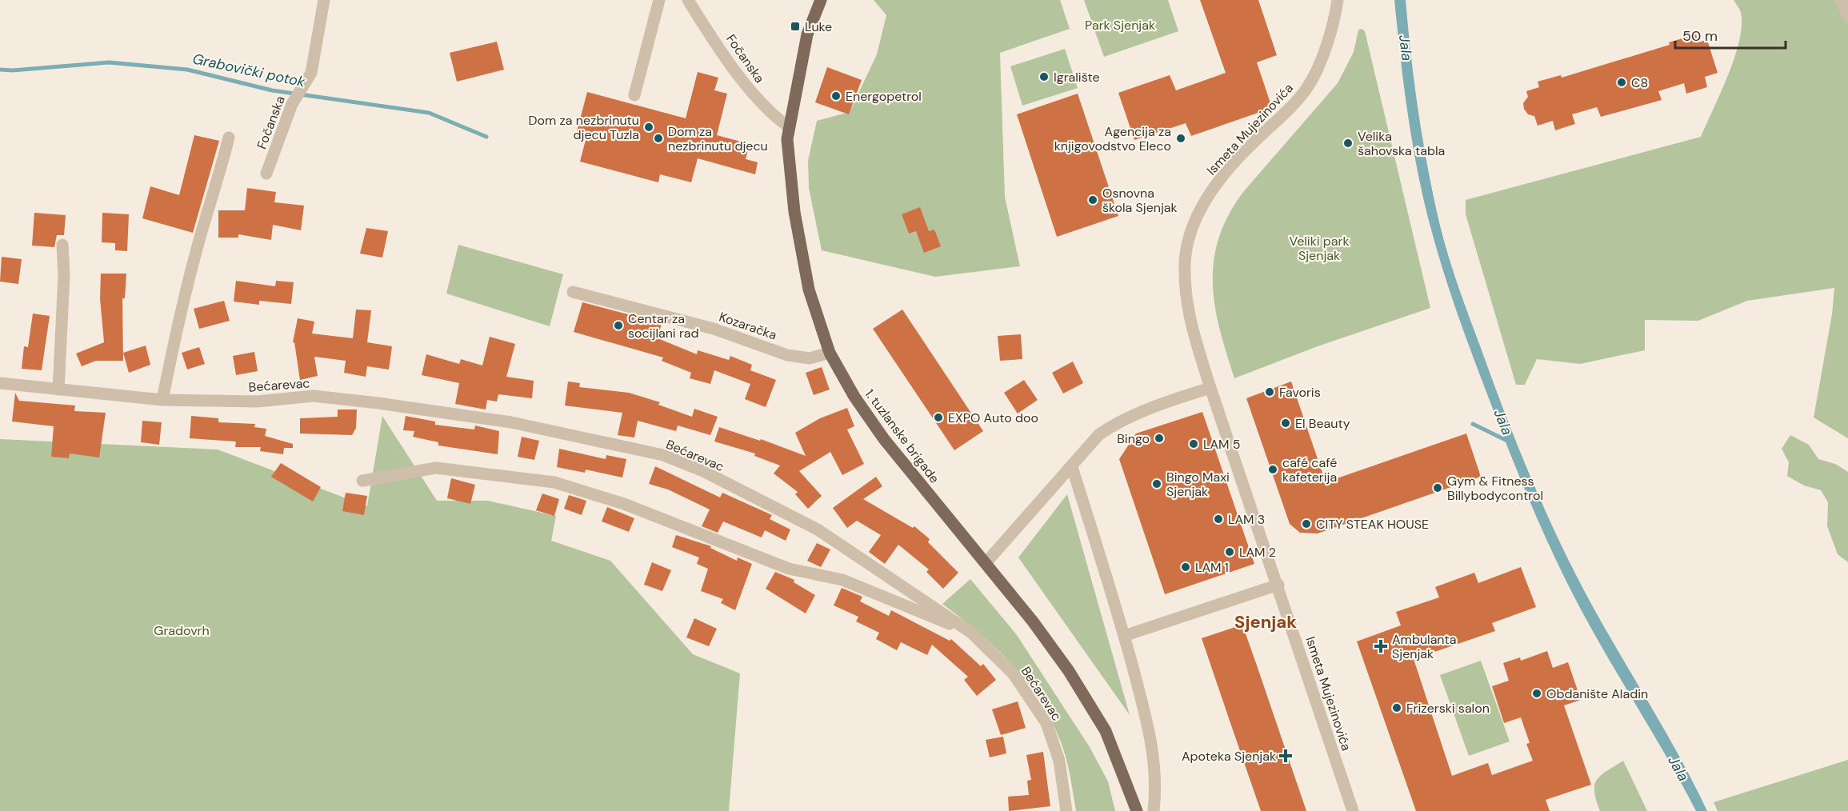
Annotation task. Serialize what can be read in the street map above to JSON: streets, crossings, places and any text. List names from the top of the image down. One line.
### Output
{"streets":{"main road":["1. tuzlanske brigade"],"street":["Fočanska","Ismeta Mujezinovića","Kozaračka","Bećarevac"]},"crossings":[["Fočanska","1. tuzlanske brigade"],["Kozaračka","1. tuzlanske brigade"]],"districts":["Sjenjak"],"water":["Jala","Grabovički potok"],"parks":["Park Sjenjak","Veliki park Sjenjak","Gradovrh"],"places":{"transit":["Luke"],"other":["Igralište","C8","Energopetrol","Dom za nezbrinutu djecu Tuzla","Dom za nezbrinutu djecu","Agencija za knjigovodstvo Eleco","Velika šahovska tabla","Osnovna škola Sjenjak","Centar za socijlani rad","Favoris","EXPO Auto doo","El Beauty","Bingo","LAM 5","café café kafeterija","Bingo Maxi Sjenjak","Gym & Fitness Billybodycontrol","LAM 3","CITY STEAK HOUSE","LAM 2","LAM 1","Obdanište Aladin","Frizerski salon"],"health":["Ambulanta Sjenjak","Apoteka Sjenjak"]},"scale_bar":"50 m"}
